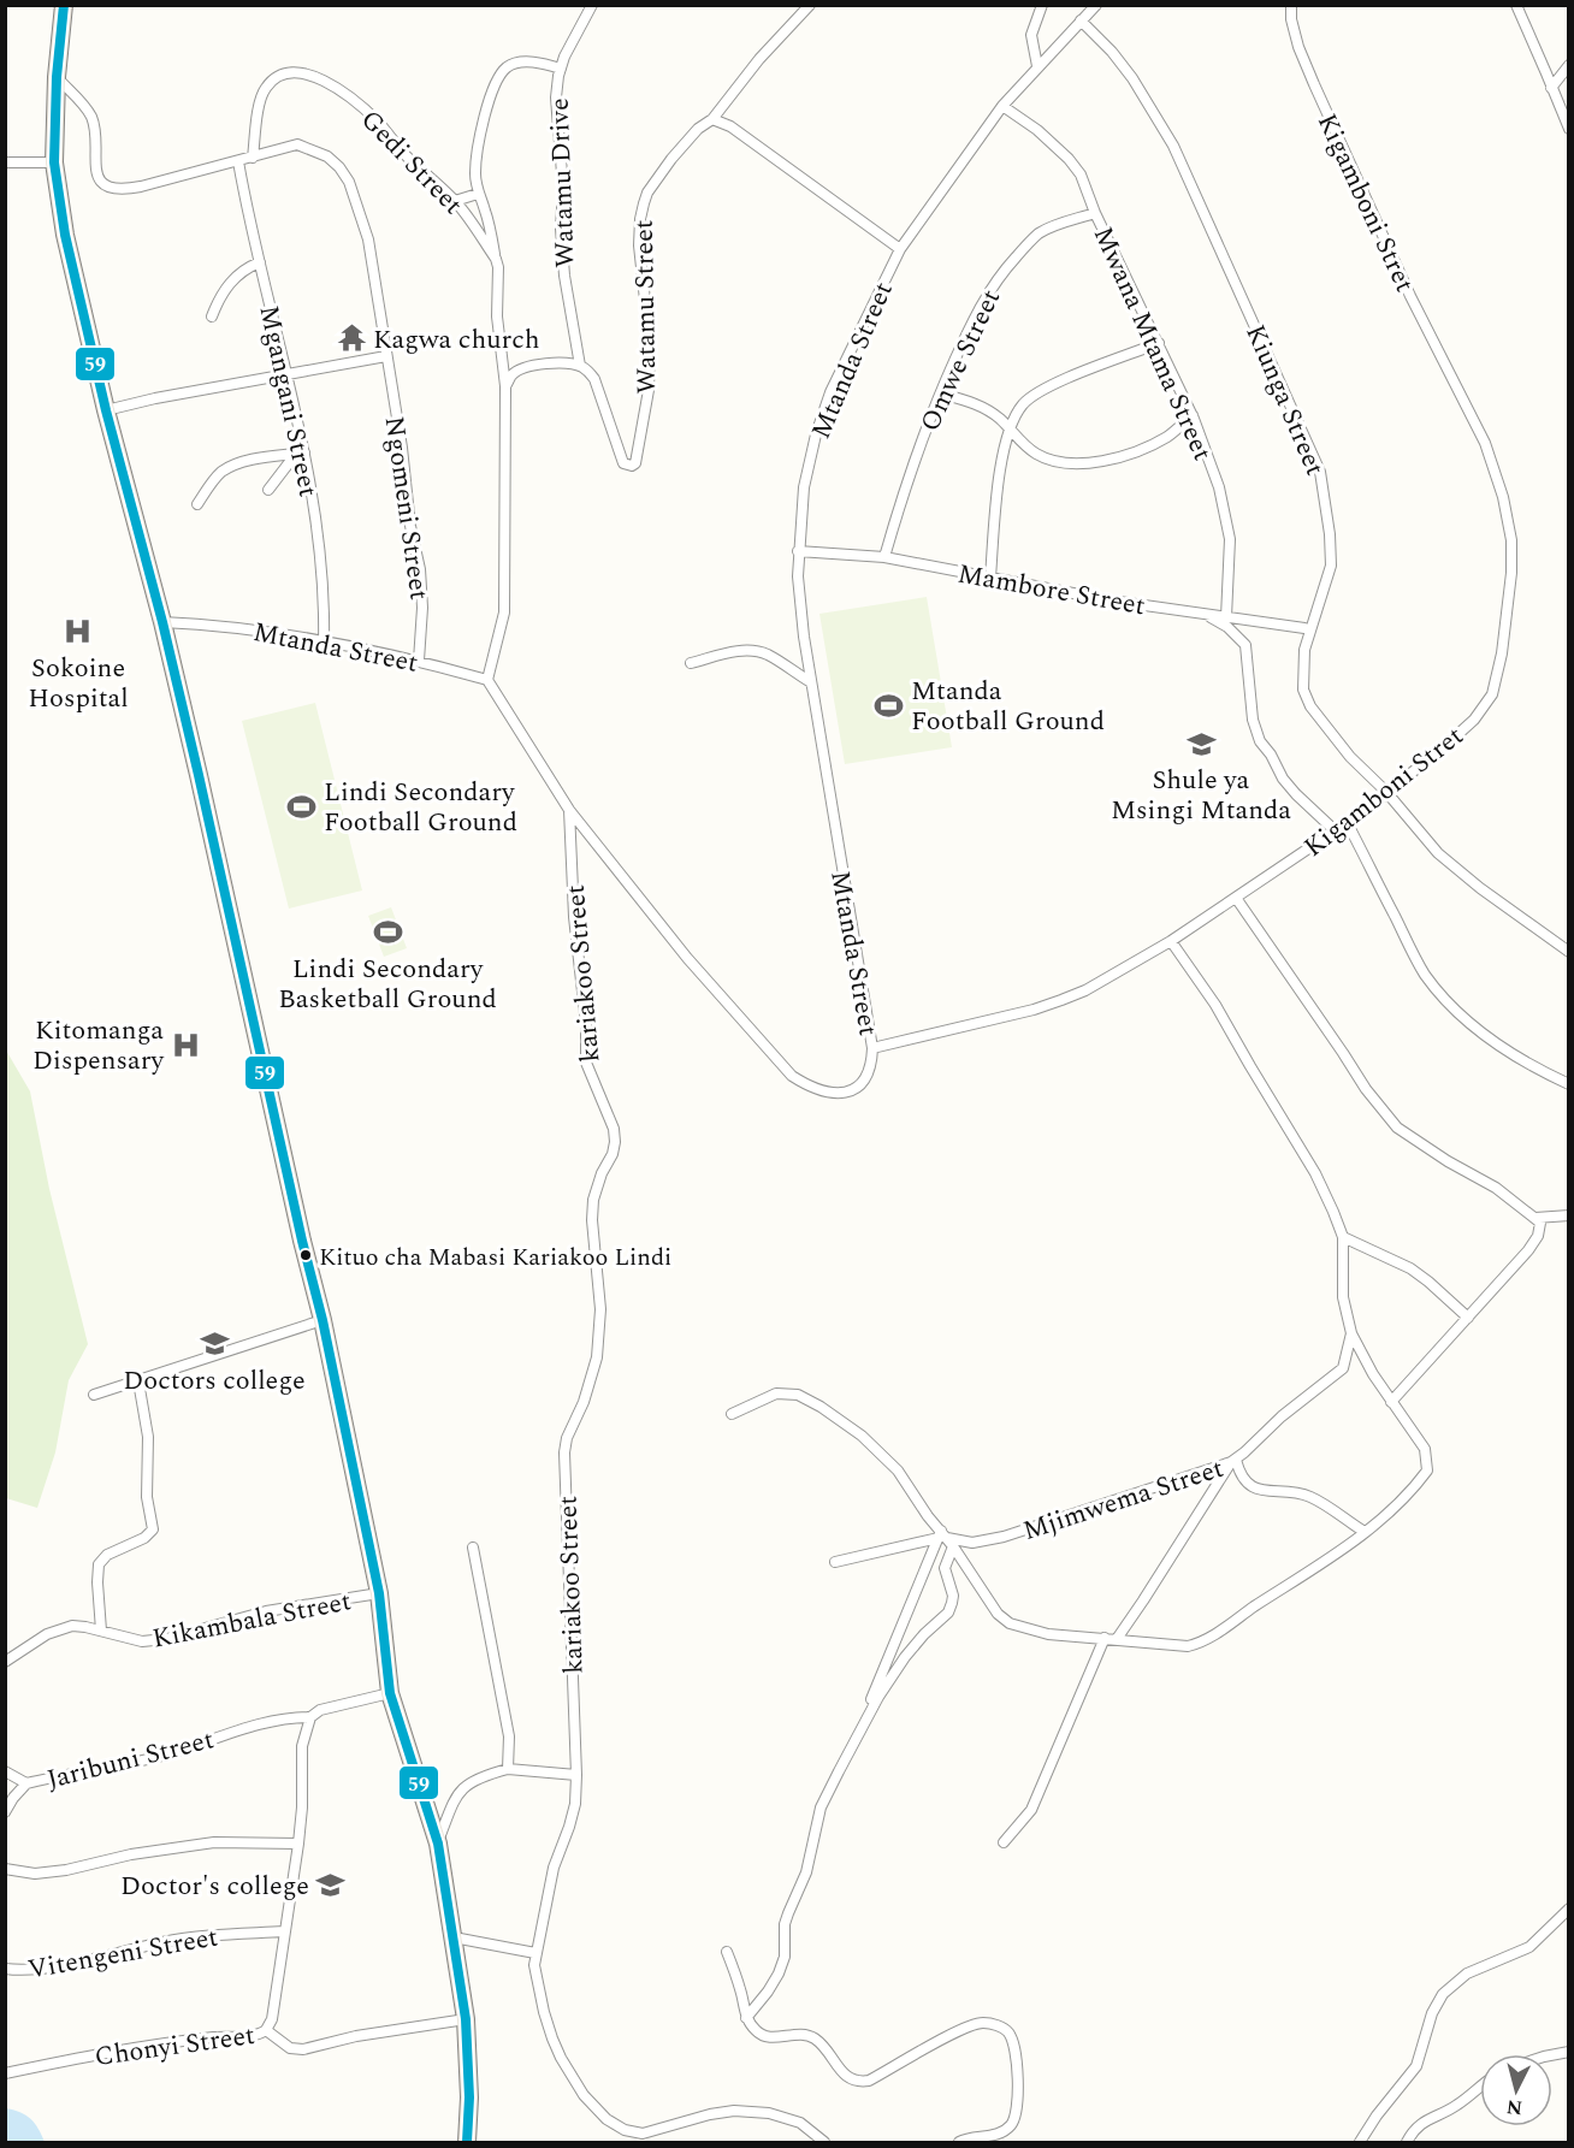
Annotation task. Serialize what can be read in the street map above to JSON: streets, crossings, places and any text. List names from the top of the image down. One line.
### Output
{"streets":{"street":["Gedi Street","Watamu Drive","Kigamboni Stret","Watamu Street","Mwana Mtama Street","Mtanda Street","Omwe Street","Kiunga Street","Mgangani Street","Ngomeni Street","Mambore Street","kariakoo Street","Mjimwema Street","Kikambala Street","Jaribuni Street","Vitengeni Street","Chonyi Street"]},"crossings":[["Gedi Street","Ngomeni Street"],["Watamu Drive","Watamu Street"],["Kigamboni Stret","Mtanda Street"],["Kigamboni Stret","Kiunga Street"],["Kigamboni Stret","Mjimwema Street"],["Mwana Mtama Street","Mtanda Street"],["Mwana Mtama Street","Omwe Street"],["Mwana Mtama Street","Mambore Street"],["Mtanda Street","Kiunga Street"],["Mtanda Street","Mgangani Street"],["Mtanda Street","Ngomeni Street"],["Mtanda Street","Mambore Street"],["Mtanda Street","kariakoo Street"],["Omwe Street","Mambore Street"],["Mgangani Street","Ngomeni Street"]],"places":{"temple":["Kagwa church"],"hospital":["Sokoine Hospital","Kitomanga Dispensary"],"sports":["Mtanda Football Ground","Lindi Secondary Football Ground","Lindi Secondary Basketball Ground"],"school or university":["Shule ya Msingi Mtanda","Doctors college","Doctor's college"],"other":["Kituo cha Mabasi Kariakoo Lindi"]},"lines":["transit line 59"],"north":"bottom"}
